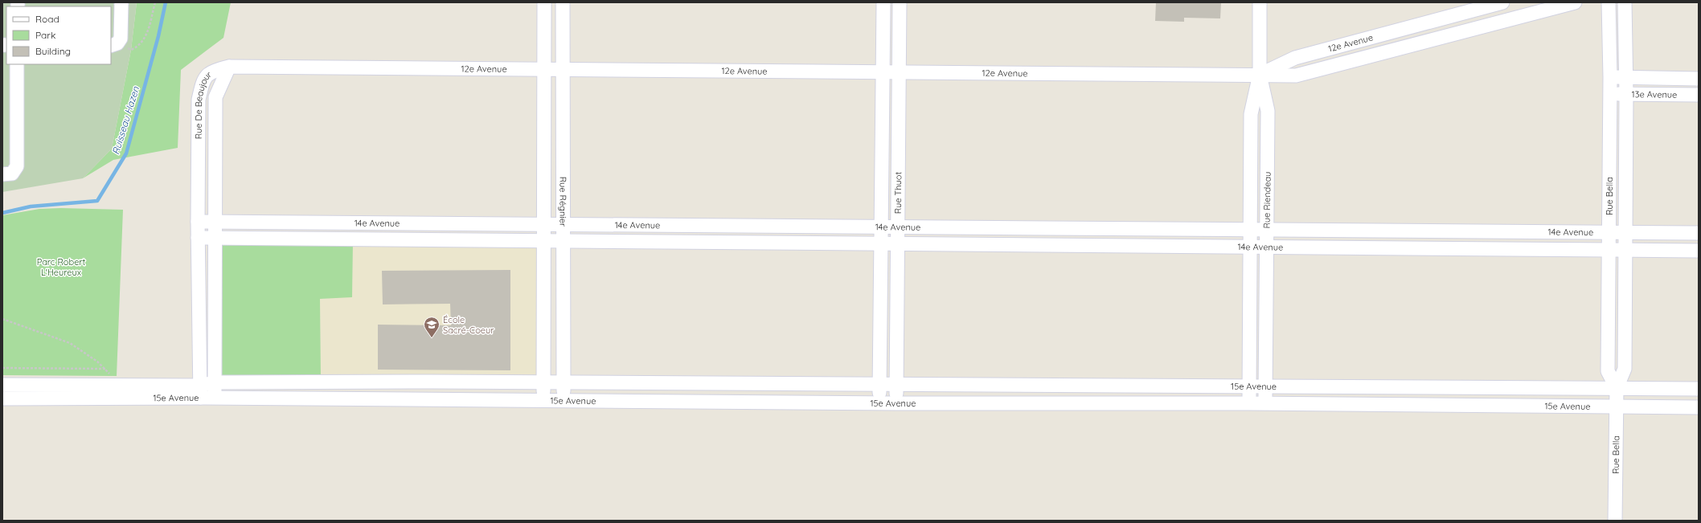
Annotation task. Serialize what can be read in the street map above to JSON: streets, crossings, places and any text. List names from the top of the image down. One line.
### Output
{"streets":{"street":["12e Avenue","13e Avenue","Rue De Beaujour","Rue Thuot","Rue Bella","Rue Riendeau","Rue Régnier","14e Avenue","15e Avenue"]},"crossings":[["12e Avenue","Rue De Beaujour"],["12e Avenue","Rue Thuot"],["12e Avenue","Rue Riendeau"],["12e Avenue","Rue Régnier"],["13e Avenue","Rue Bella"],["Rue De Beaujour","14e Avenue"],["Rue De Beaujour","15e Avenue"],["Rue Thuot","14e Avenue"],["Rue Thuot","15e Avenue"],["Rue Bella","14e Avenue"],["Rue Bella","15e Avenue"],["Rue Riendeau","14e Avenue"],["Rue Riendeau","15e Avenue"],["Rue Régnier","14e Avenue"],["Rue Régnier","15e Avenue"]],"water":["Ruisseau Hazen"],"parks":["Parc Robert L'Heureux"],"places":{"school or university":["École Sacré-Coeur"]},"legend":["Road","Park","Building"]}
